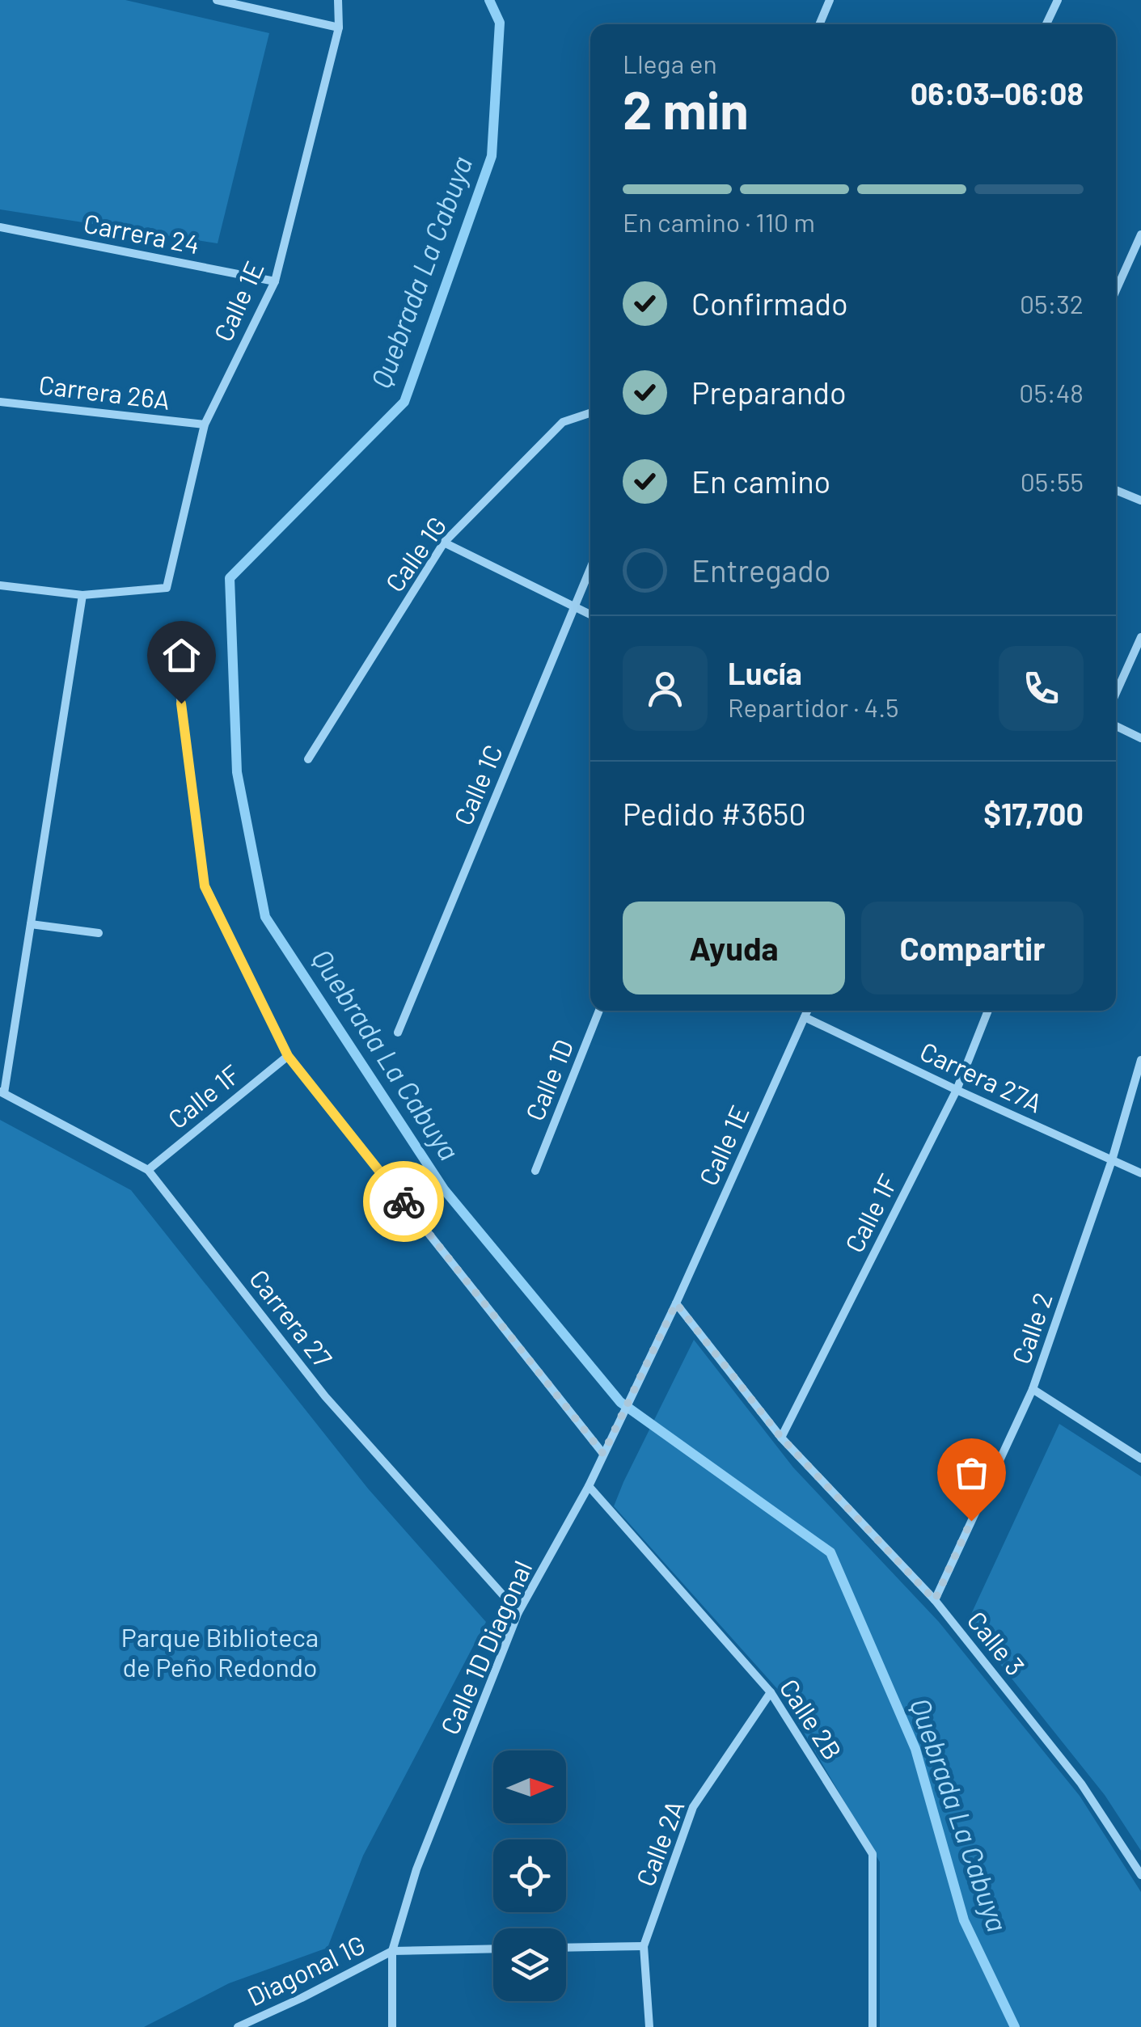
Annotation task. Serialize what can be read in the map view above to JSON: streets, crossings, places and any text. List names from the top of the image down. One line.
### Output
{"streets":{"street":["Carrera 24","Calle 1E","Carrera 26A","Calle 1G","Calle 1C","Carrera 27A","Calle 1D","Calle 1F","Carrera 27","Calle 2","Calle 3","Calle 1D Diagonal","Calle 2B","Calle 2A","Diagonal 1G"]},"crossings":[["Carrera 24","Calle 1E"],["Calle 1E","Carrera 26A"],["Calle 1E","Carrera 27A"],["Calle 1E","Calle 3"],["Calle 1E","Calle 1D Diagonal"],["Carrera 27A","Calle 1F"],["Carrera 27A","Calle 2"],["Calle 1F","Carrera 27"],["Calle 1F","Calle 3"],["Carrera 27","Calle 1D Diagonal"],["Calle 2","Calle 3"],["Calle 3","Calle 1D Diagonal"],["Calle 1D Diagonal","Calle 2B"],["Calle 1D Diagonal","Diagonal 1G"],["Calle 2B","Calle 2A"]],"water":["Quebrada La Cabuya"],"parks":["Parque Biblioteca de Peño Redondo"],"north":"right","page":{"heading":["2 min","Llega en","06:03–06:08"],"panel":["Lucía","Repartidor · 4.5","Pedido #3650","$17,700"],"bar":"En camino · 110 m","list":[["Confirmado","05:32"],["Preparando","05:48"],["En camino","05:55"],"Entregado"],"buttons":["Ayuda","Compartir"]}}
